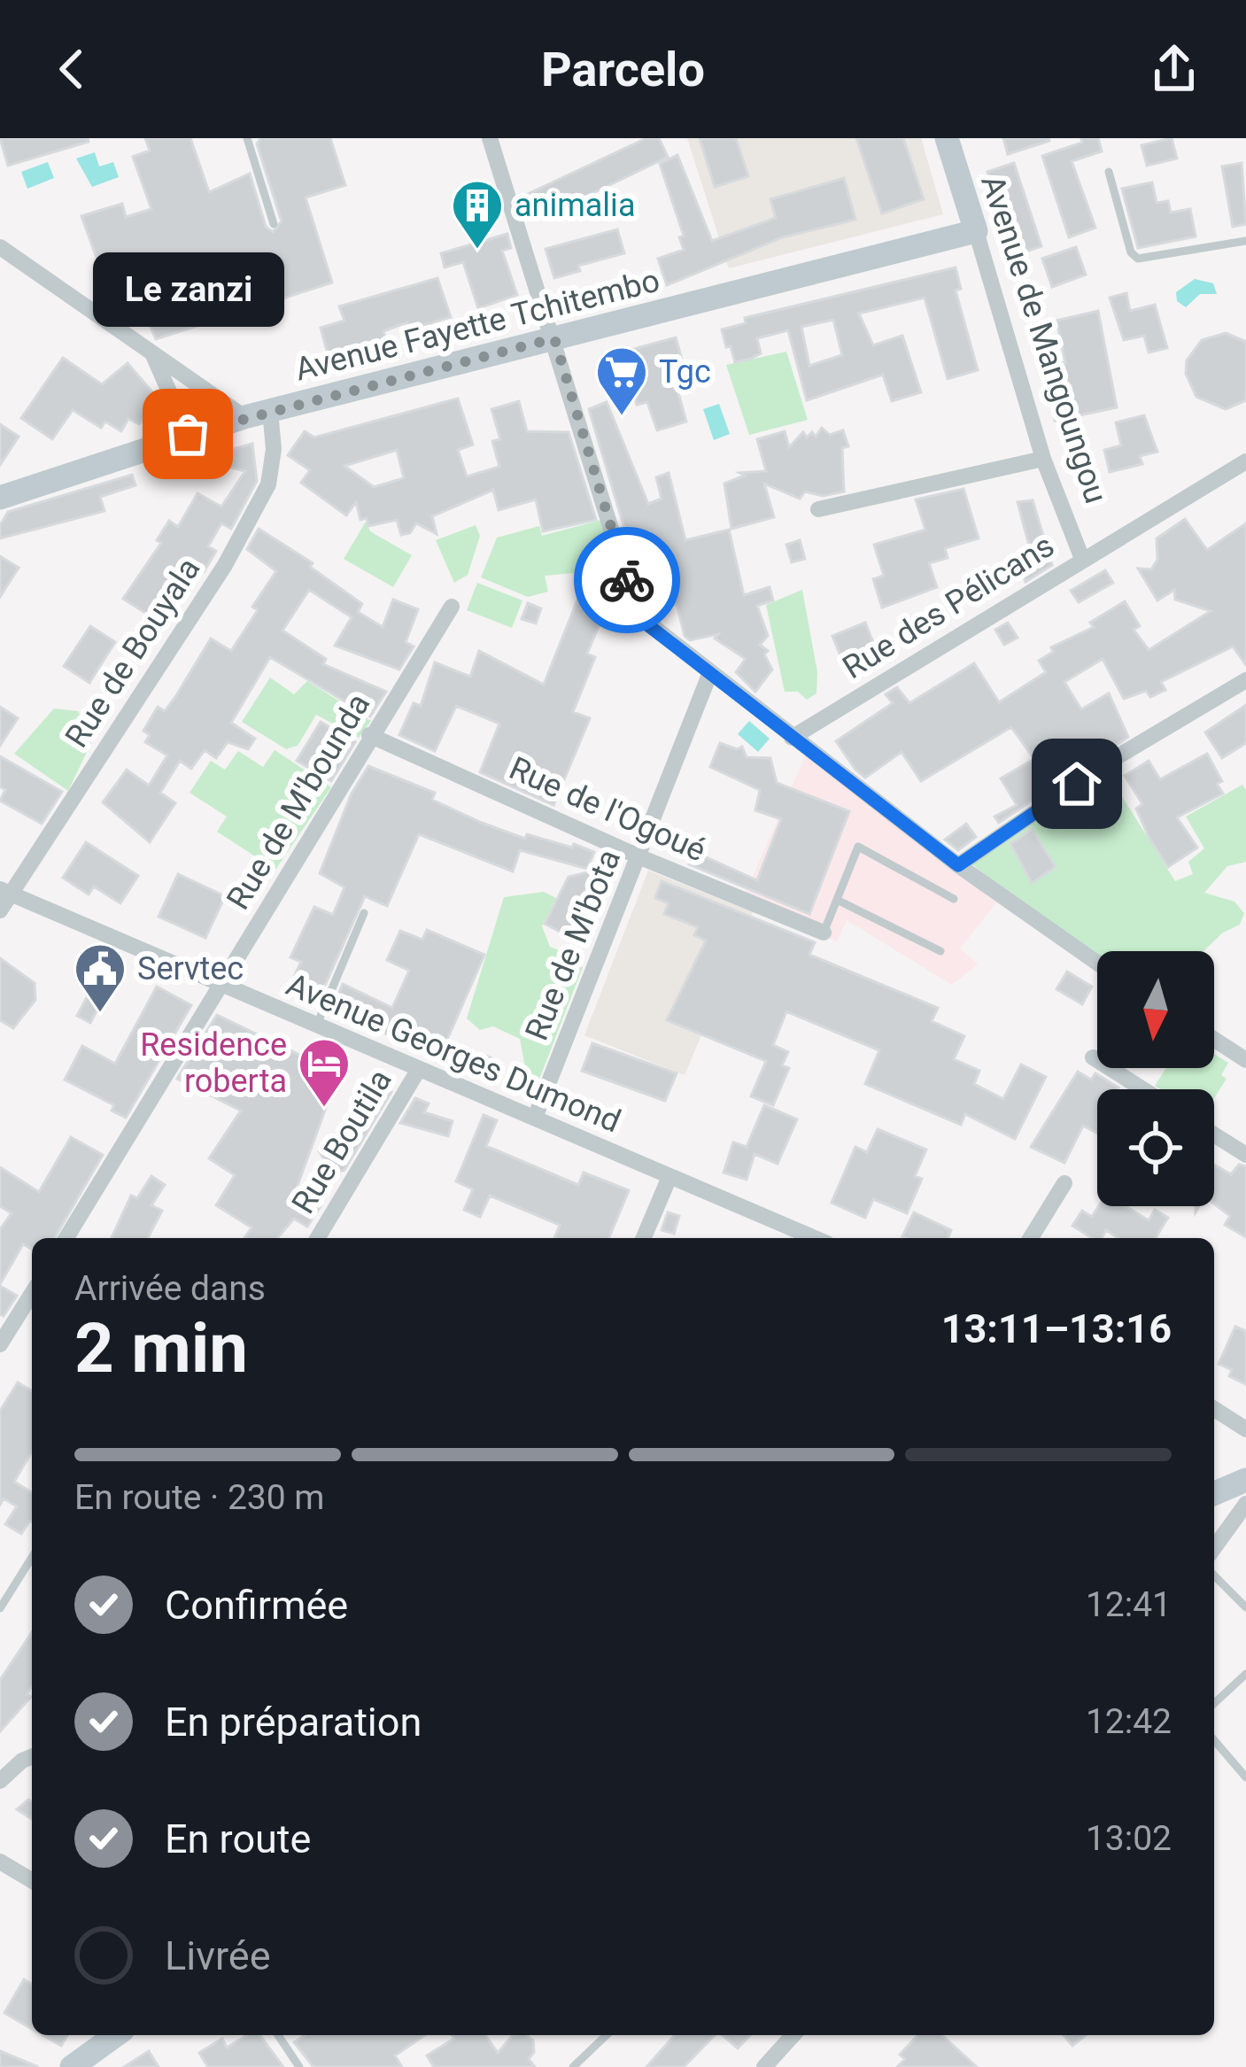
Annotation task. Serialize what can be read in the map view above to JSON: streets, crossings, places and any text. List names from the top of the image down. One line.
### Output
{"streets":{"street":["Avenue Fayette Tchitembo","Avenue de Mangoungou","Rue des Pélicans","Rue de Bouyala","Rue de M'bounda","Rue de l'Ogoué","Rue de M'bota","Avenue Georges Dumond","Rue Boutila"]},"crossings":[["Avenue Fayette Tchitembo","Avenue de Mangoungou"],["Avenue Fayette Tchitembo","Rue de Bouyala"],["Avenue de Mangoungou","Rue des Pélicans"],["Rue de Bouyala","Avenue Georges Dumond"],["Rue de M'bounda","Rue de l'Ogoué"],["Rue de M'bounda","Avenue Georges Dumond"],["Rue de l'Ogoué","Rue de M'bota"],["Rue de M'bota","Avenue Georges Dumond"],["Avenue Georges Dumond","Rue Boutila"]],"places":{"building":["animalia"],"supermarket":["Tgc"],"other":["Le zanzi"],"public building":["Servtec"],"hotel":["Residence roberta"]},"north":"bottom","page":{"header":"Parcelo","bubble":"Le zanzi","heading":["2 min","Arrivée dans","13:11–13:16"],"bar":"En route · 230 m","list":[["Confirmée","12:41"],["En préparation","12:42"],["En route","13:02"],"Livrée"]}}
